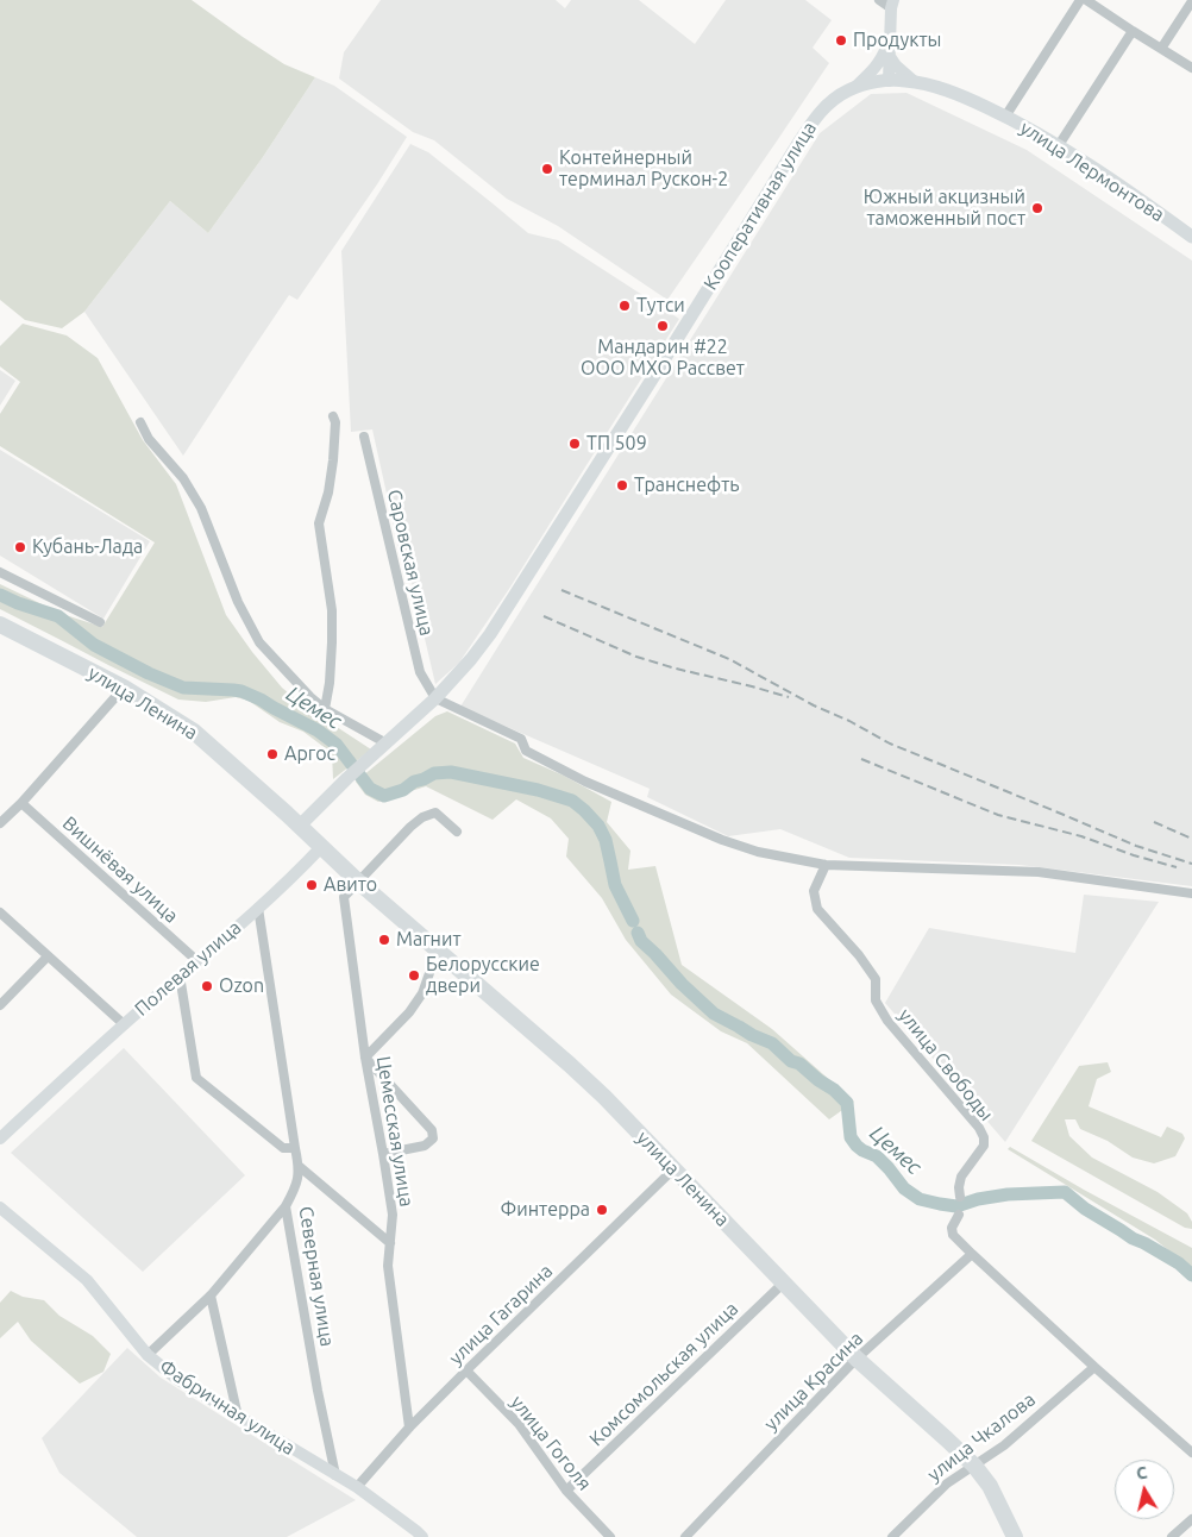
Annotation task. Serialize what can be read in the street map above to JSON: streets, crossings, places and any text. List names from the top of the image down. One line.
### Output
{"streets":{"highway":["улица Ленина"],"main road":["улица Лермонтова","Кооперативная улица"],"street":["Саровская улица","Вишнёвая улица","Полевая улица","улица Свободы","Цемесская улица","Северная улица","улица Гагарина","Комсомольская улица","улица Красина","Фабричная улица","улица Чкалова","улица Гоголя"]},"crossings":[["улица Лермонтова","Кооперативная улица"],["Кооперативная улица","Саровская улица"],["Кооперативная улица","улица Ленина"],["улица Ленина","Полевая улица"],["улица Ленина","Цемесская улица"],["улица Ленина","улица Гагарина"],["улица Ленина","Комсомольская улица"],["улица Ленина","улица Красина"],["улица Ленина","улица Чкалова"],["Вишнёвая улица","Полевая улица"],["Полевая улица","Северная улица"],["Цемесская улица","улица Гагарина"],["Северная улица","Фабричная улица"],["улица Гагарина","Фабричная улица"],["улица Гагарина","улица Гоголя"],["Комсомольская улица","улица Гоголя"]],"water":["Цемес"],"places":["Продукты","Контейнерный терминал Рускон-2","Южный акцизный таможенный пост","Тутси","Мандарин #22 ООО МХО Рассвет","ТП 509","Транснефть","Кубань-Лада","Аргос","Авито","Магнит","Белорусские двери","Ozon","Финтерра"],"north":"top"}
